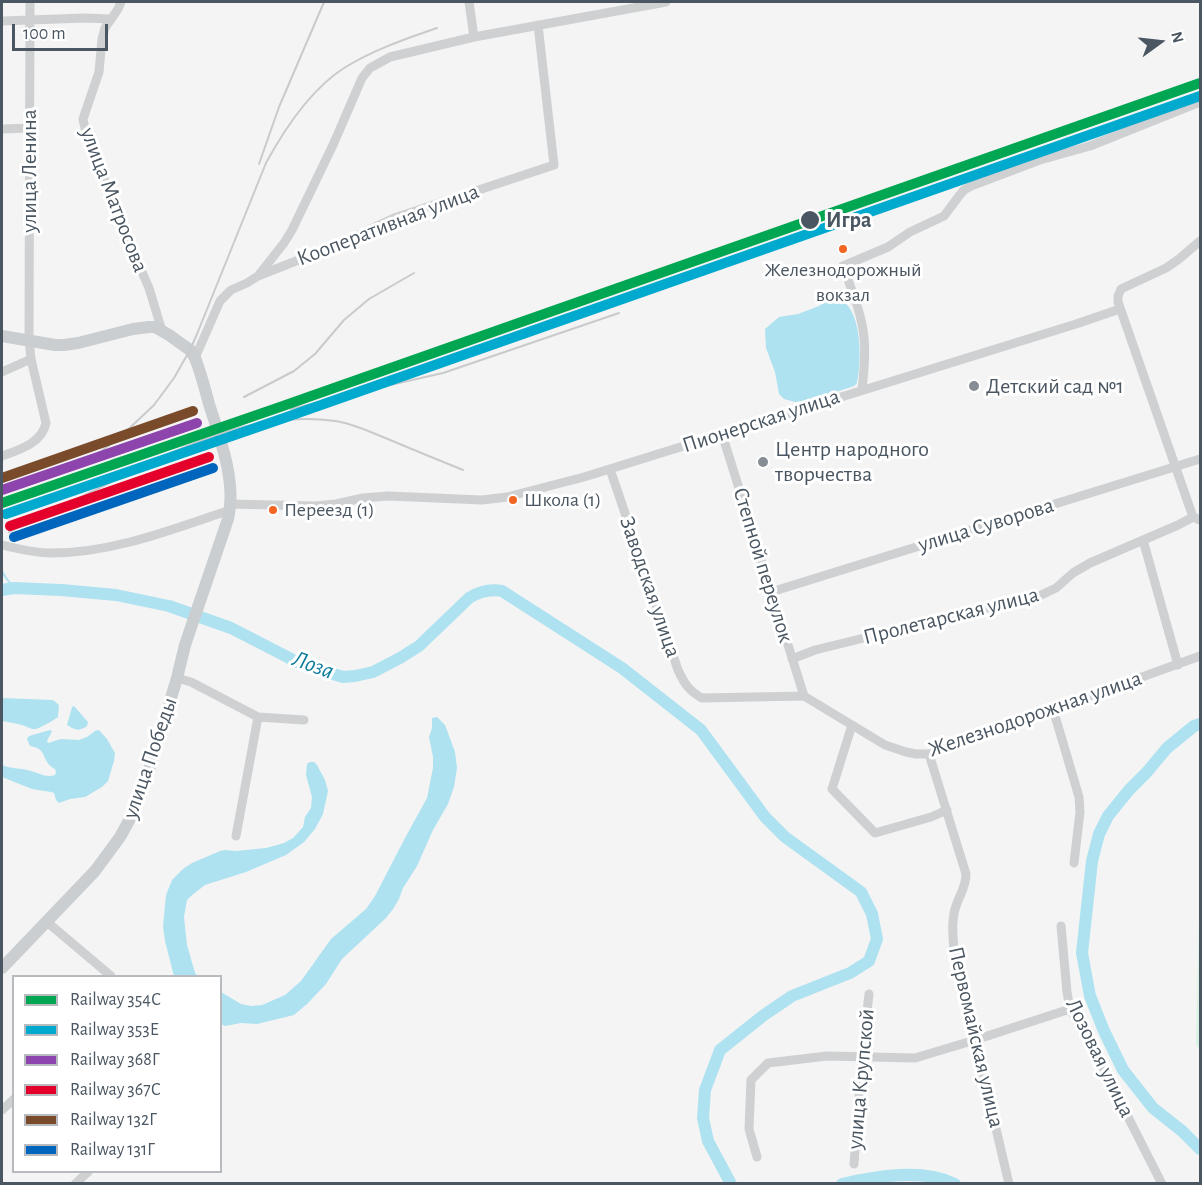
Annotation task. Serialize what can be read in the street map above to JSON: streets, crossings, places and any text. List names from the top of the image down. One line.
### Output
{"streets":{"main road":["улица Победы"],"street":["улица Ленина","улица Матросова","Кооперативная улица","Пионерская улица","улица Суворова","Степной переулок","Заводская улица","Пролетарская улица","Железнодорожная улица","Первомайская улица","Лозовая улица","улица Крупской"]},"crossings":[["Пионерская улица","Степной переулок"],["Пионерская улица","Заводская улица"],["Пионерская улица","улица Победы"],["улица Суворова","Степной переулок"],["Степной переулок","Заводская улица"],["Степной переулок","Пролетарская улица"],["Степной переулок","Железнодорожная улица"],["Заводская улица","Железнодорожная улица"],["Железнодорожная улица","Первомайская улица"]],"water":["Лоза"],"places":["Игра","Железнодорожный вокзал","Детский сад №1","Центр народного творчества","Школа (1)","Переезд (1)"],"lines":["rail line 354С","rail line 353Е","rail line 132Г","rail line 368Г","rail line 367С","rail line 131Г"],"legend":["Railway 354С","Railway 353Е","Railway 368Г","Railway 367С","Railway 132Г","Railway 131Г"],"scale_bar":"100 m","north":"right"}
